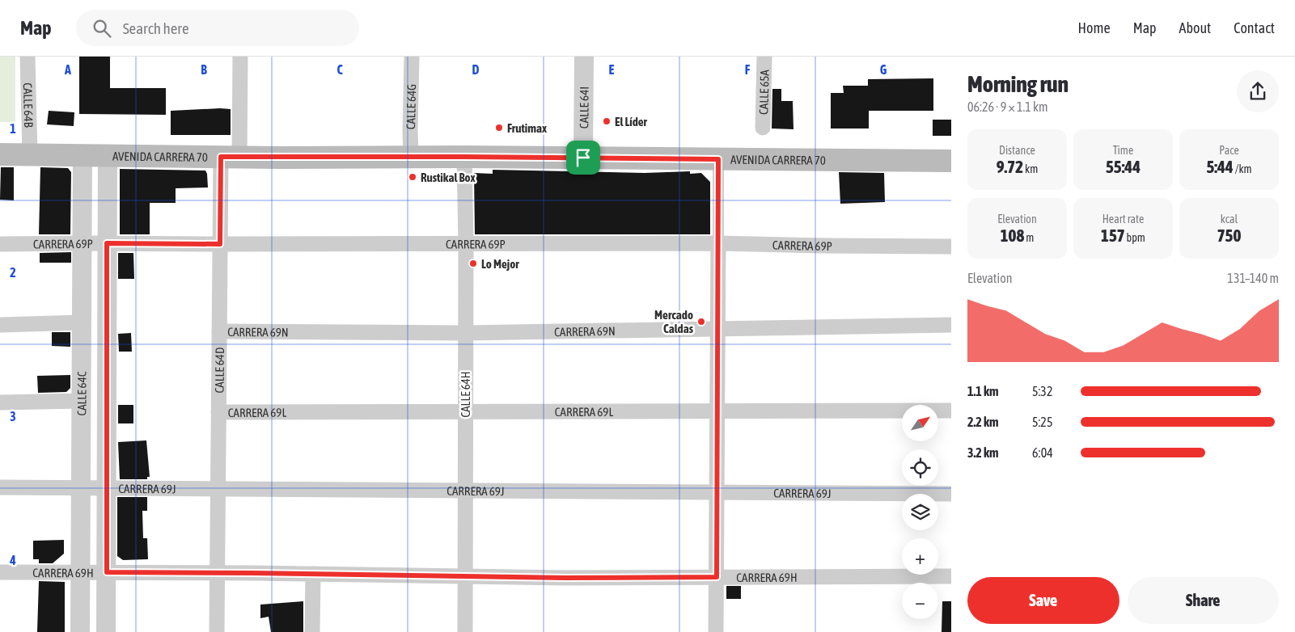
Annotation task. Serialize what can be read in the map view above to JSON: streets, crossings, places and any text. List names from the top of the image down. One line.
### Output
{"streets":{"main road":["AVENIDA CARRERA 70"],"street":["CALLE 65A","CALLE 64B","CALLE 64G","CALLE 64I","CARRERA 69P","CARRERA 69N","CALLE 64D","CALLE 64C","CALLE 64H","CARRERA 69L","CARRERA 69J","CARRERA 69H"]},"crossings":[["CALLE 64B","AVENIDA CARRERA 70"],["CALLE 64G","AVENIDA CARRERA 70"],["CALLE 64I","AVENIDA CARRERA 70"],["AVENIDA CARRERA 70","CALLE 64D"],["AVENIDA CARRERA 70","CALLE 64C"],["AVENIDA CARRERA 70","CALLE 64H"],["CARRERA 69P","CALLE 64D"],["CARRERA 69P","CALLE 64C"],["CARRERA 69P","CALLE 64H"],["CARRERA 69N","CALLE 64D"],["CARRERA 69N","CALLE 64H"],["CALLE 64D","CARRERA 69L"],["CALLE 64D","CARRERA 69J"],["CALLE 64D","CARRERA 69H"],["CALLE 64C","CARRERA 69J"],["CALLE 64C","CARRERA 69H"],["CALLE 64H","CARRERA 69L"],["CALLE 64H","CARRERA 69J"],["CALLE 64H","CARRERA 69H"]],"places":["El Líder","Frutimax","Rustikal Box","Lo Mejor","Mercado Caldas"],"north":"top right","page":{"header":"Map","search":"Search here","nav":["Home","Map","About","Contact"],"heading":["Morning run","06:26 · 9 × 1.1 km"],"stats":[["Distance","9.72 km"],["Time","55:44"],["Pace","5:44 /km"],["Elevation","108 m"],["Heart rate","157 bpm"],["kcal","750"]],"chart":["Elevation","131–140 m"],"list":[{"name":"1.1 km","note":"5:32"},{"name":"2.2 km","note":"5:25"},{"name":"3.2 km","note":"6:04"}],"map_buttons":["+","−"],"buttons":["Save","Share"]},"grid":{"columns":["A","B","C","D","E","F","G"],"rows":["1","2","3","4"]}}
